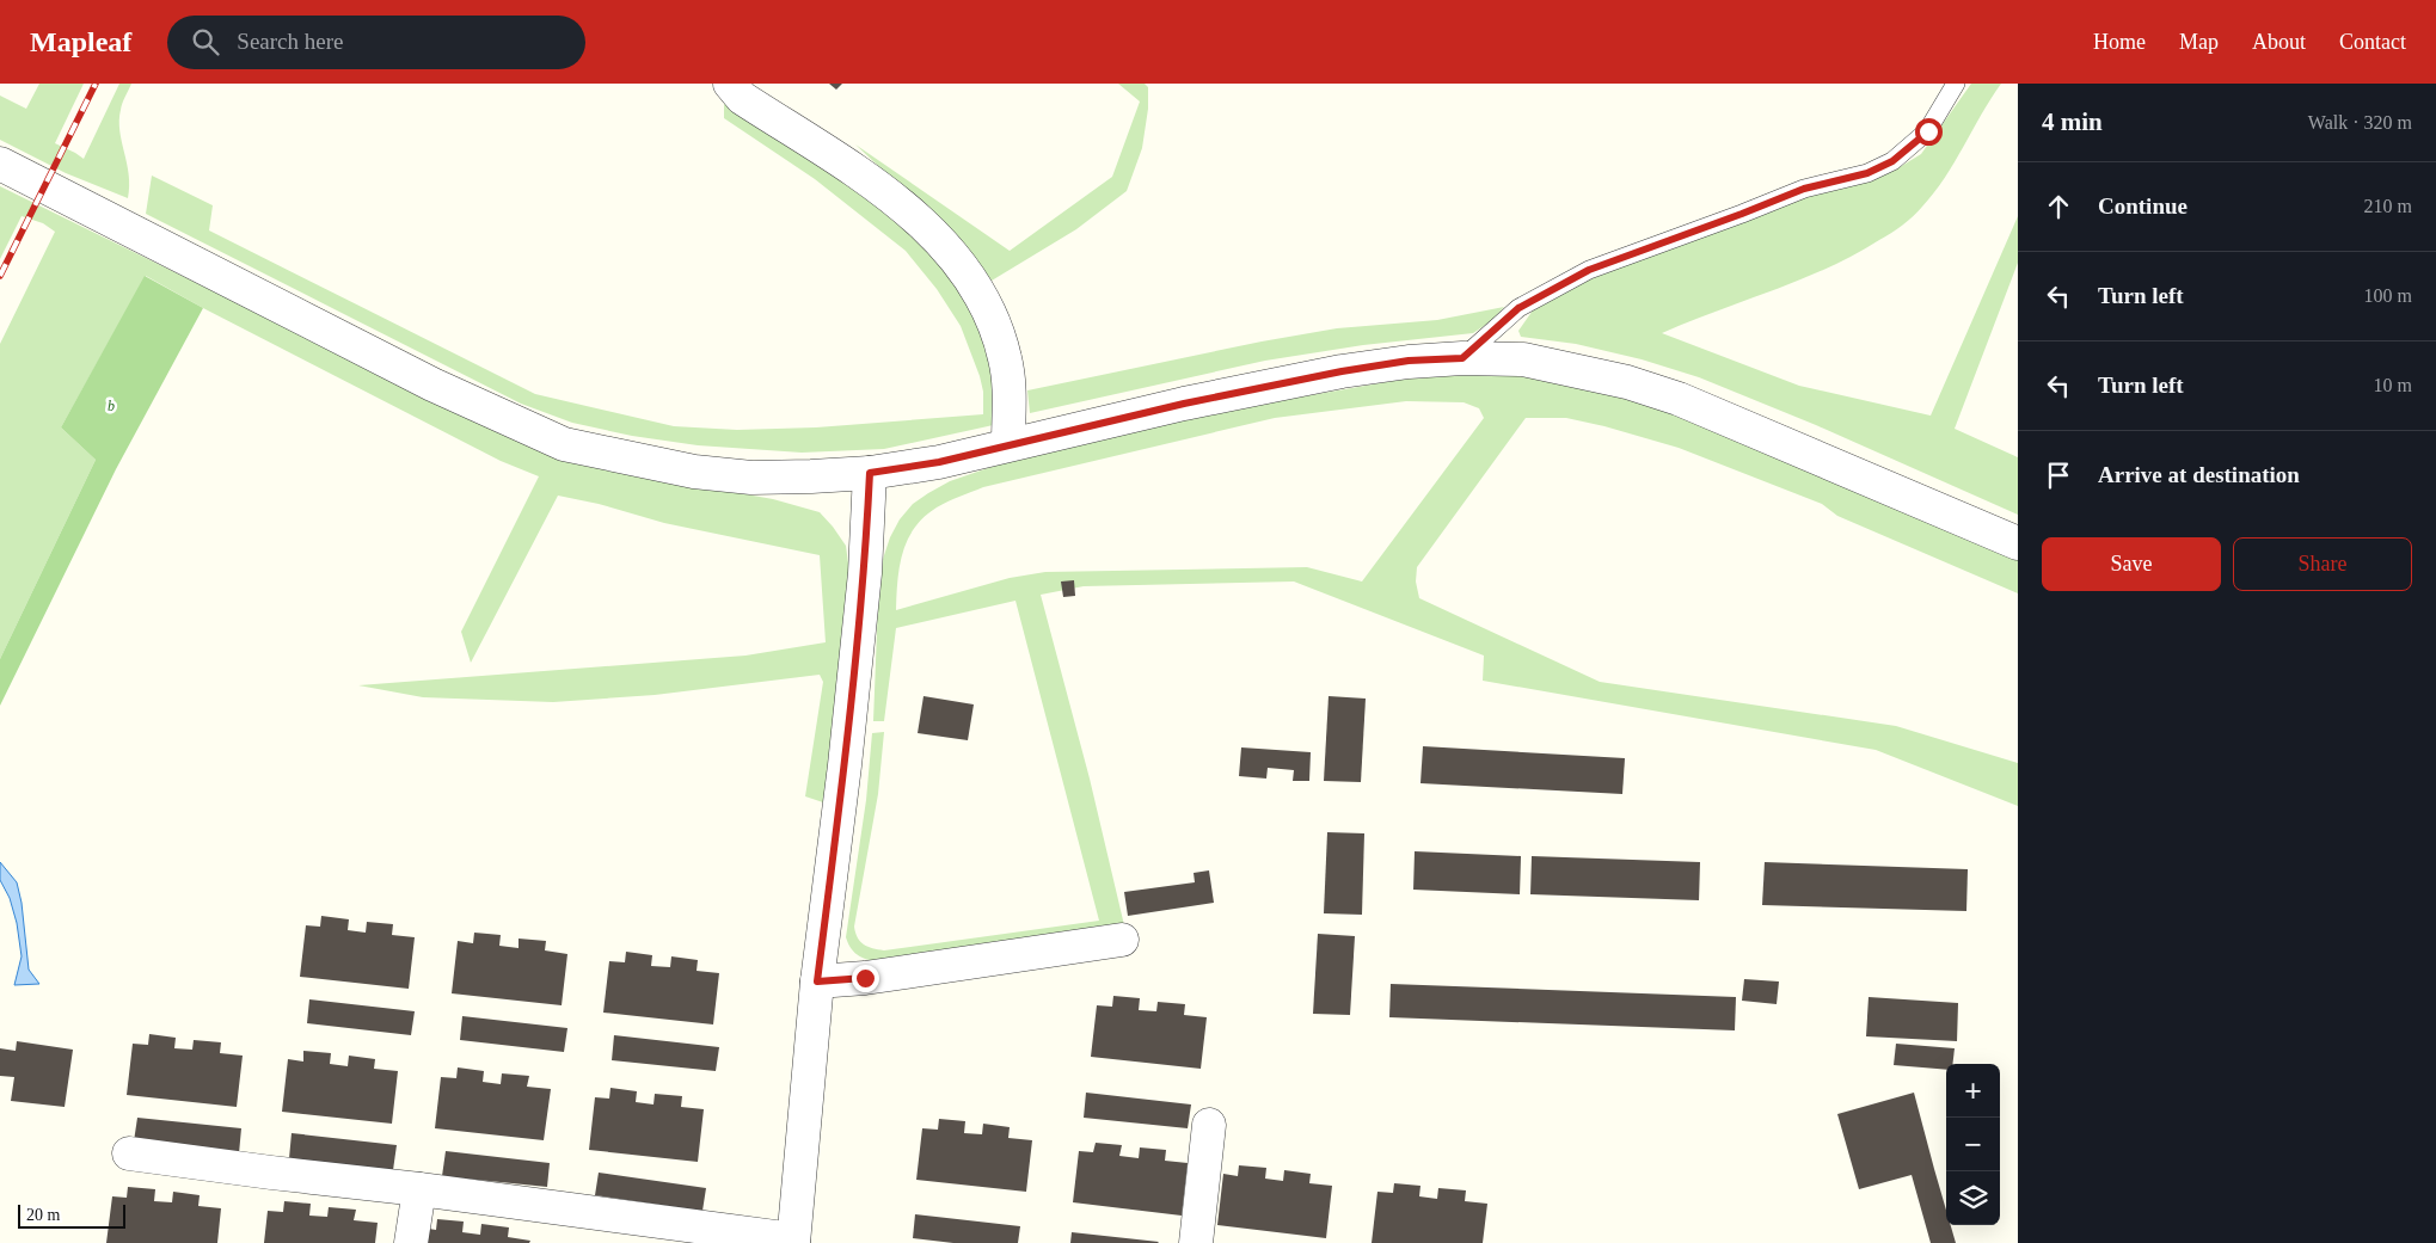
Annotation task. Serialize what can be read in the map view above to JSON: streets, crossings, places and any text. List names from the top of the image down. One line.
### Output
{"parks":["b"],"scale_bar":"20 m","page":{"header":"Mapleaf","search":"Search here","nav":["Home","Map","About","Contact"],"heading":["4 min","Walk · 320 m"],"list":[["Continue","210 m"],["Turn left","100 m"],["Turn left","10 m"],"Arrive at destination"],"buttons":["Save","Share"],"map_buttons":["+","−"],"scale":"20 m"}}
